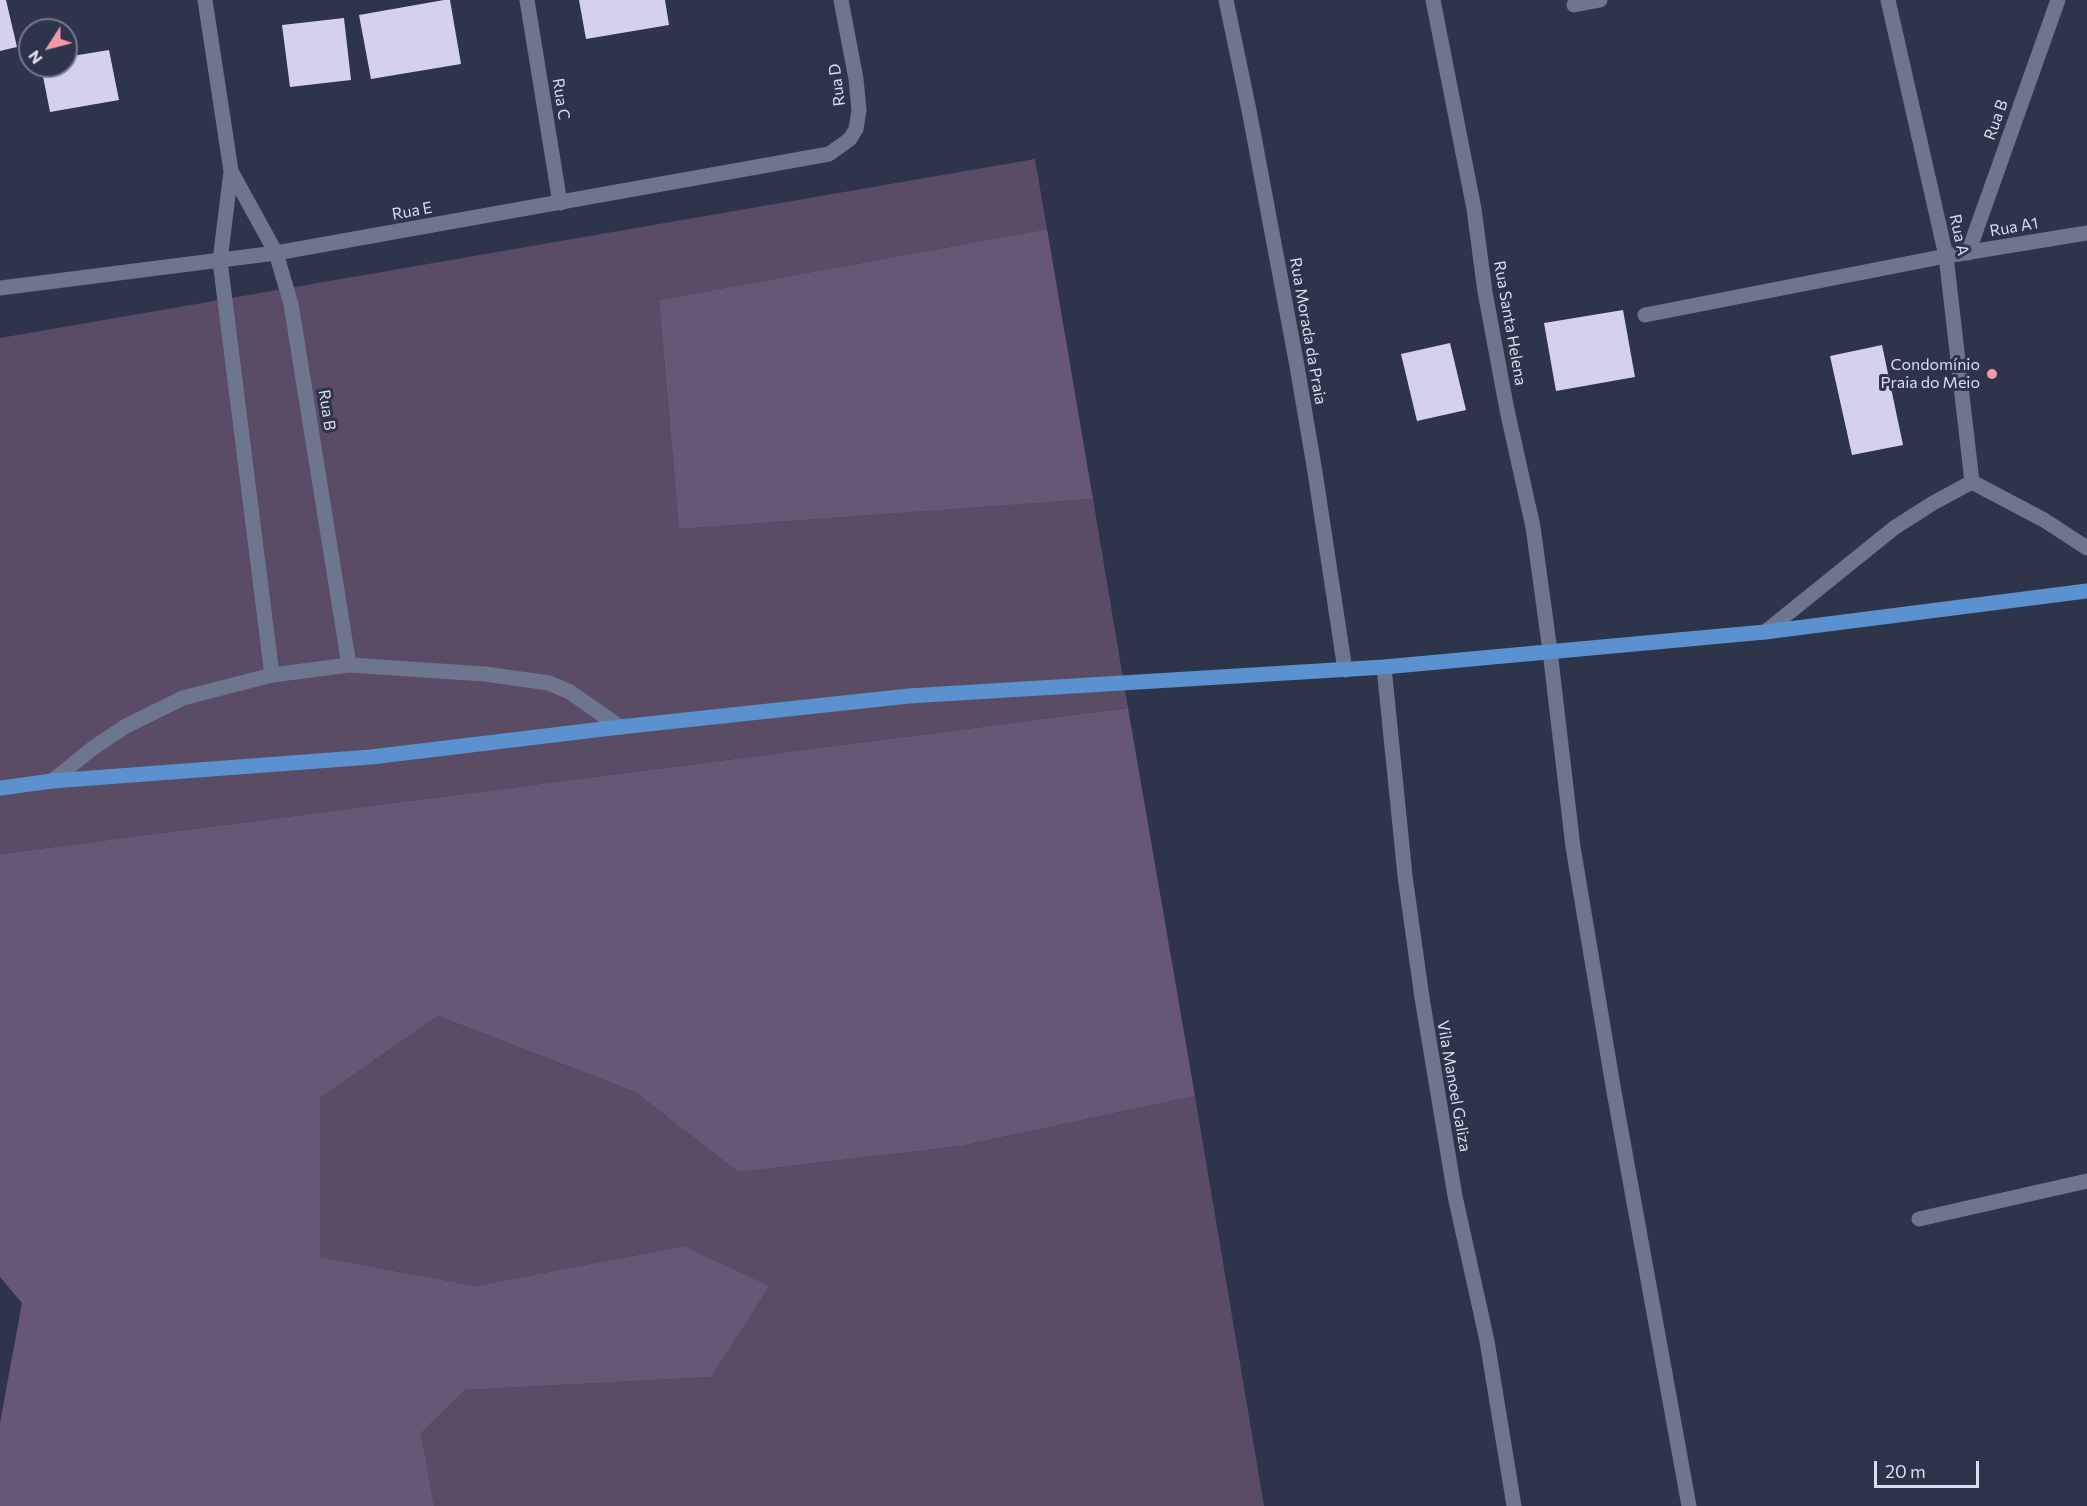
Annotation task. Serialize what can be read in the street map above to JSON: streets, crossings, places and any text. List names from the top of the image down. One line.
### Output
{"streets":{"street":["Rua D","Rua C","Rua B","Rua E","Rua A1","Rua A","Rua Santa Helena","Rua Morada da Praia","Vila Manoel Galiza"]},"crossings":[["Rua D","Rua E"],["Rua C","Rua E"],["Rua B","Rua E"],["Rua B","Rua A1"],["Rua A1","Rua A"]],"places":["Condomínio Praia do Meio"],"scale_bar":"20 m","north":"bottom left"}
